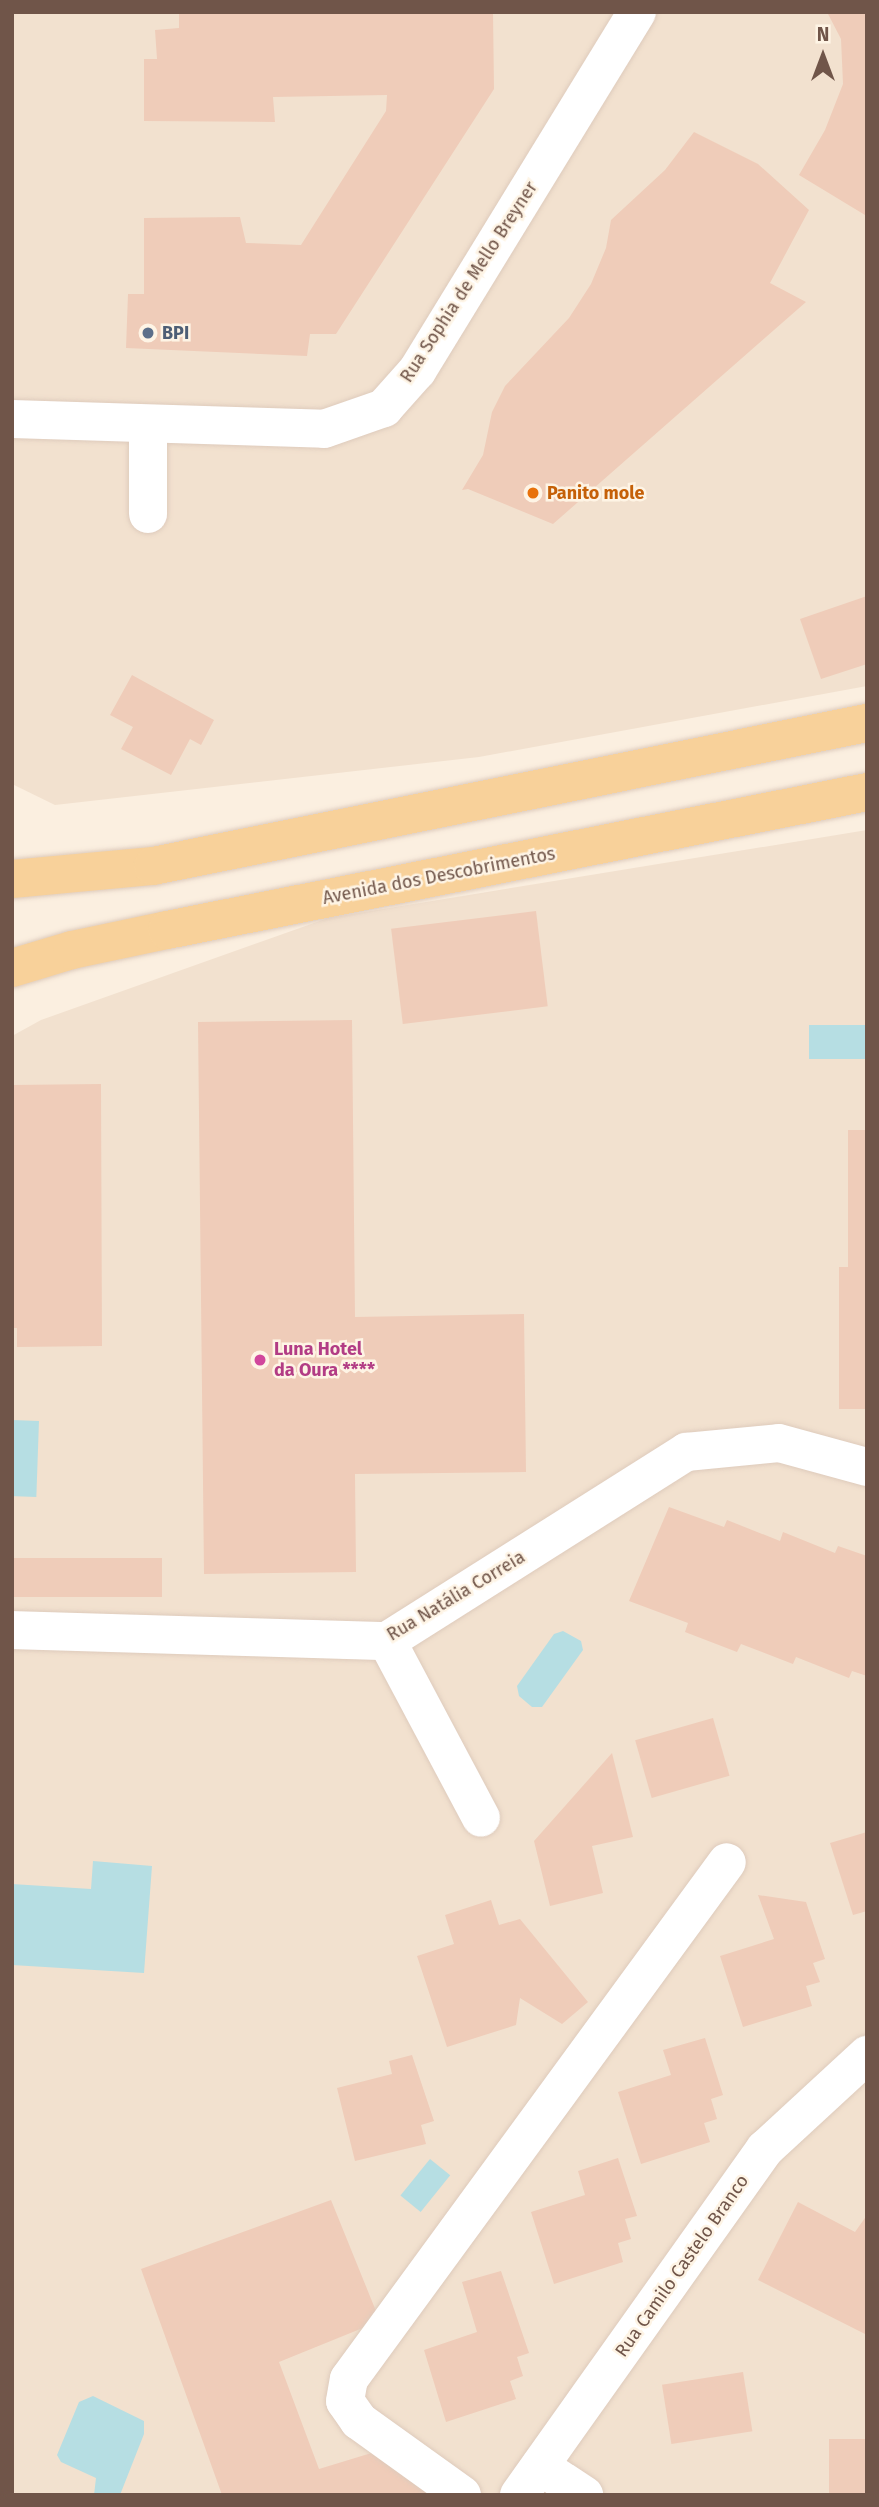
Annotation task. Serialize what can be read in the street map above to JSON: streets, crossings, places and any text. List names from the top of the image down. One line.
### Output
{"streets":{"main road":["Avenida dos Descobrimentos"],"street":["Rua Sophia de Mello Breyner","Rua Natália Correia","Rua Camilo Castelo Branco"]},"places":["BPI","Panito mole","Luna Hotel da Oura ****"],"north":"top"}
